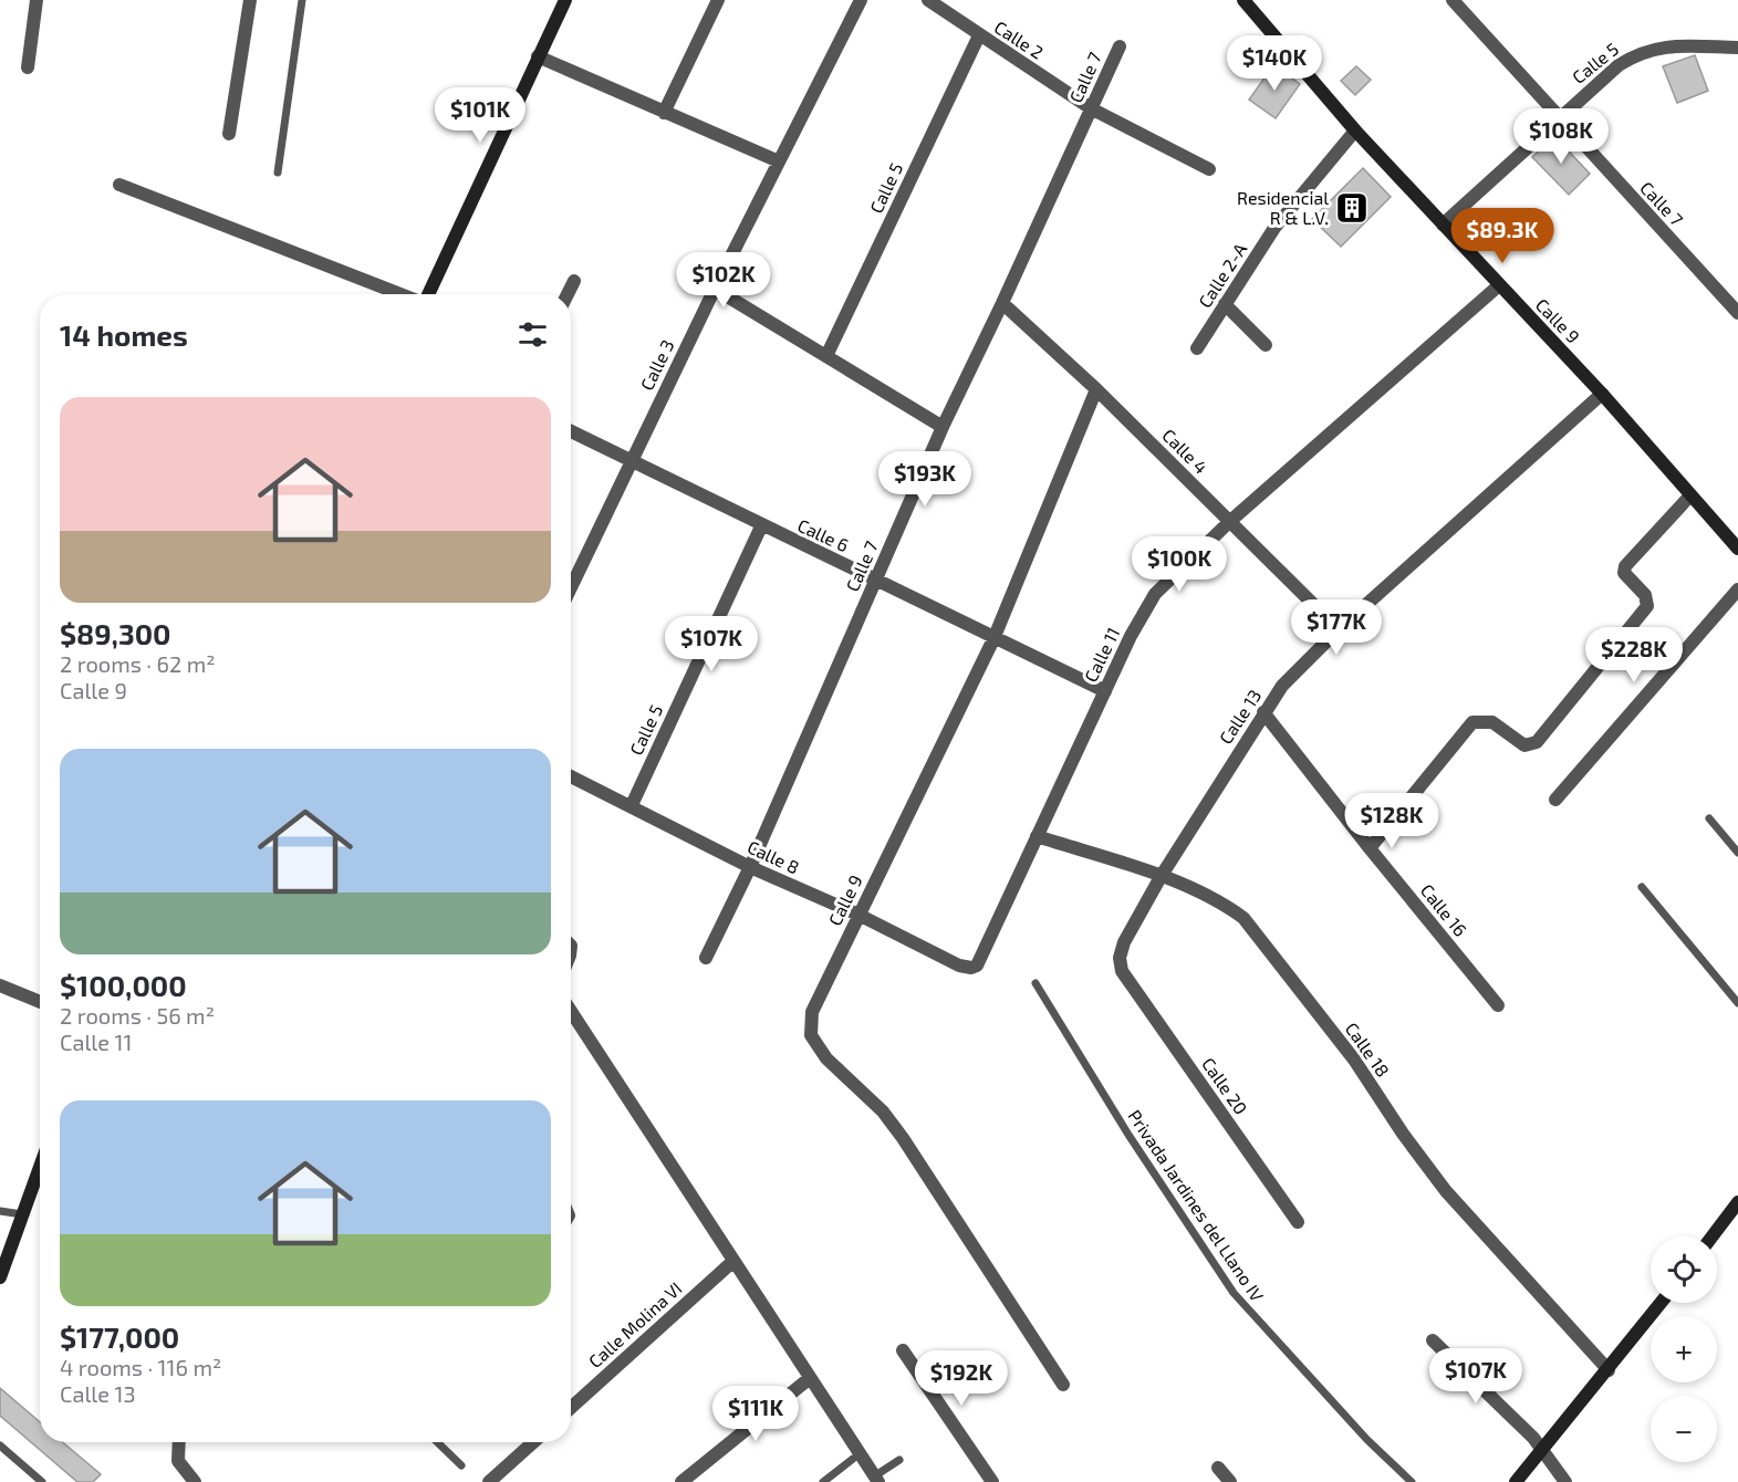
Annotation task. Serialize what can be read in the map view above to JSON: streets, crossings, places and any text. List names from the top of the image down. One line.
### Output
{"streets":{"main road":["Calle 9"],"street":["Calle 2","Calle 5","Calle 7","Calle 2-A","Calle 3","Calle 4","Calle 6","Calle 11","Calle 13","Calle 8","Calle 16","Calle 18","Calle 20","Calle Molina VI"],"lane":["Privada Jardines del Llano IV"]},"crossings":[["Calle 2","Calle 5"],["Calle 2","Calle 7"],["Calle 5","Calle 7"],["Calle 5","Calle 9"],["Calle 5","Calle 6"],["Calle 5","Calle 8"],["Calle 7","Calle 4"],["Calle 7","Calle 6"],["Calle 7","Calle 8"],["Calle 2-A","Calle 9"],["Calle 9","Calle 4"],["Calle 9","Calle 6"],["Calle 9","Calle 11"],["Calle 9","Calle 13"],["Calle 9","Calle 8"],["Calle 3","Calle 6"],["Calle 4","Calle 11"],["Calle 4","Calle 13"],["Calle 6","Calle 11"],["Calle 11","Calle 8"],["Calle 11","Calle 18"],["Calle 13","Calle 16"],["Calle 13","Calle 18"],["Calle 13","Calle 20"]],"places":{"building":["Residencial R & L.V."]},"page":{"price":["$140K","$101K","$108K","$89.3K","$102K","$193K","$100K","$177K","$107K","$228K","$128K","$107K","$192K","$111K"],"heading":"14 homes","list":[{"name":"$89,300","note":"2 rooms · 62 m² · Calle 9"},{"name":"$100,000","note":"2 rooms · 56 m² · Calle 11"},{"name":"$177,000","note":"4 rooms · 116 m² · Calle 13"}],"map_buttons":["+","−"]}}
